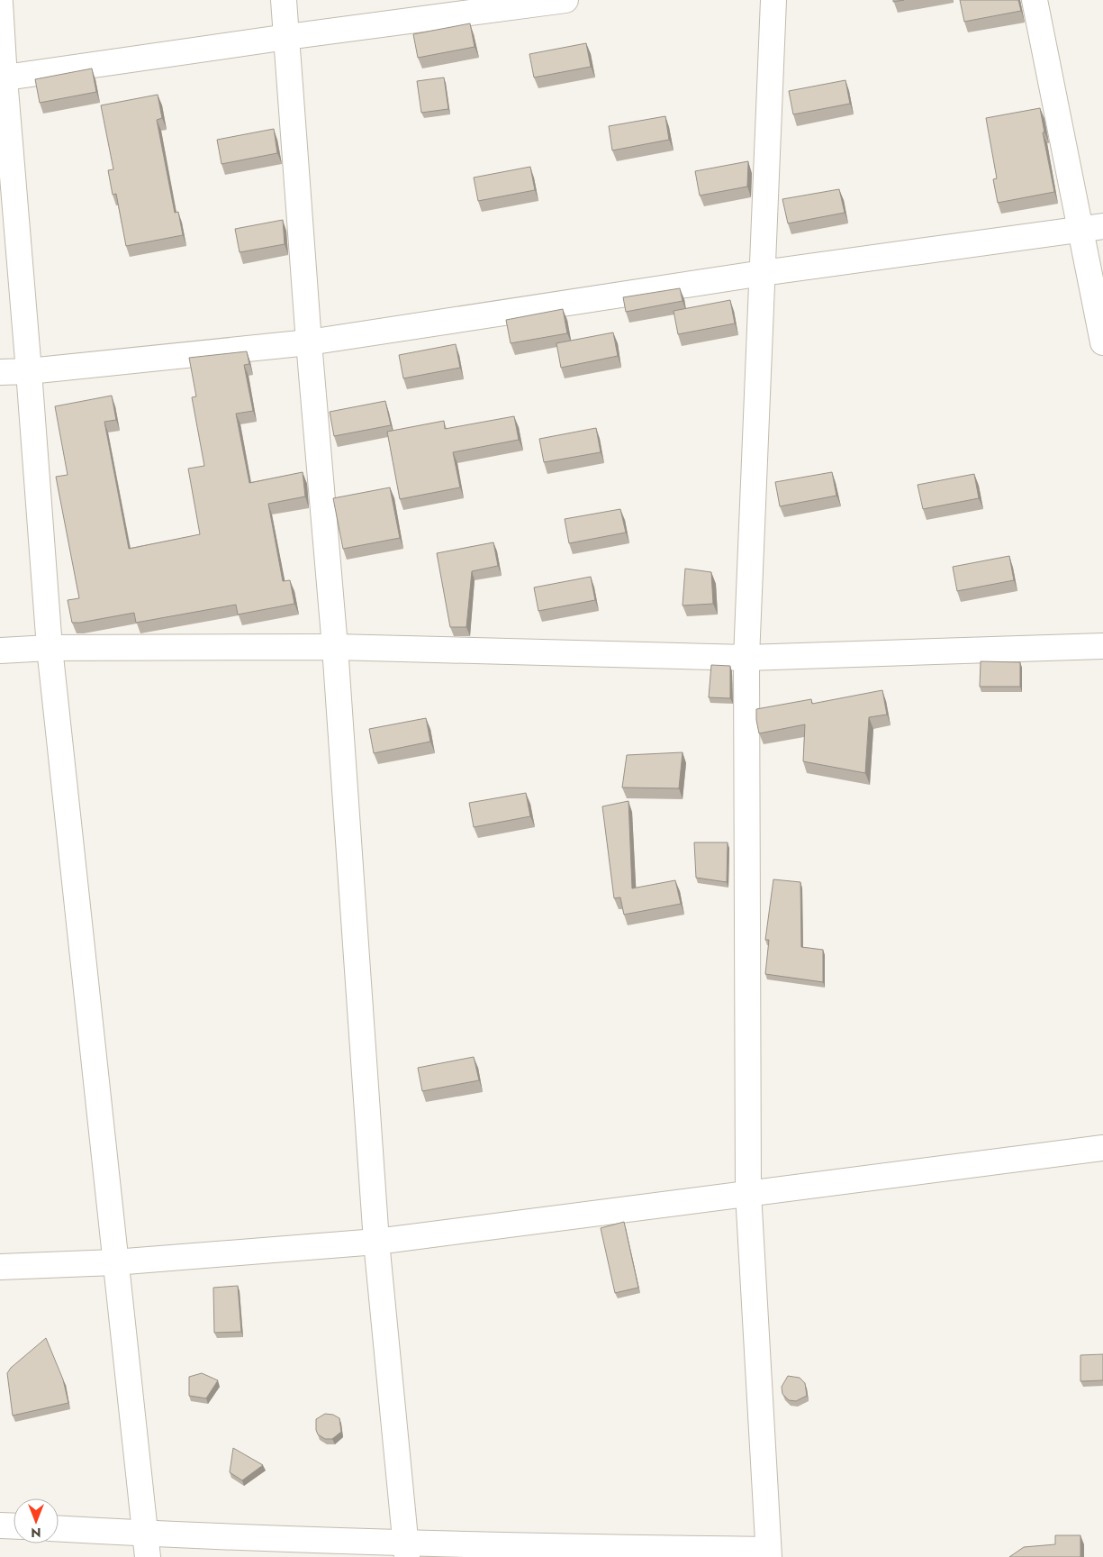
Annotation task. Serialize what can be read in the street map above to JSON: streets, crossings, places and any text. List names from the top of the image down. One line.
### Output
{"north":"bottom"}
